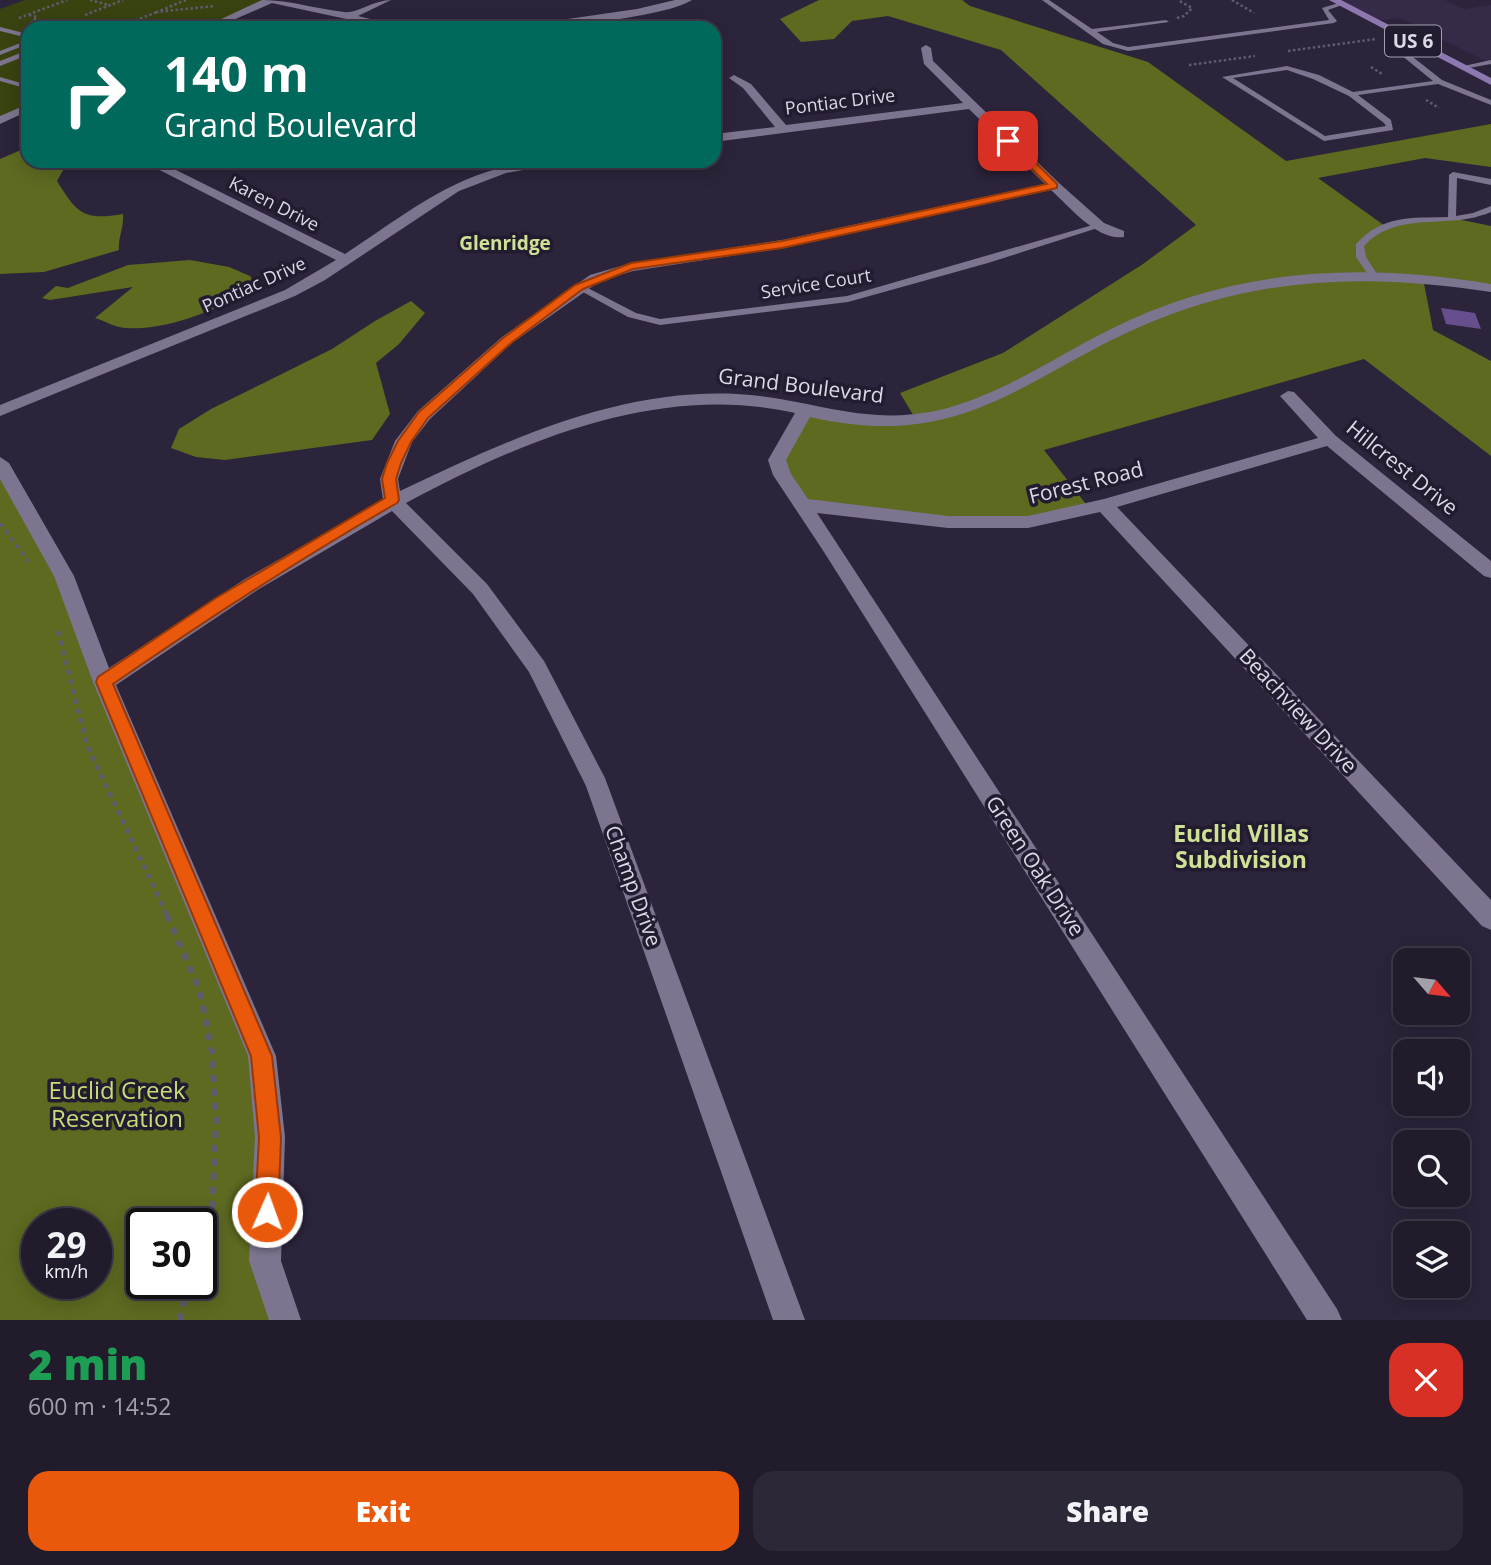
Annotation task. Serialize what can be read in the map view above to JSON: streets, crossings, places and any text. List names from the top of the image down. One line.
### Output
{"streets":{"main road":["US 6"],"street":["Pontiac Drive","Karen Drive","Grand Boulevard","Hillcrest Drive","Forest Road","Beachview Drive","Green Oak Drive","Champ Drive"],"lane":["Service Court"]},"crossings":[["Pontiac Drive","Karen Drive"],["Grand Boulevard","Green Oak Drive"],["Grand Boulevard","Champ Drive"],["Hillcrest Drive","Forest Road"],["Forest Road","Beachview Drive"],["Forest Road","Green Oak Drive"]],"districts":["Glenridge","Euclid Villas Subdivision"],"parks":["Euclid Creek Reservation"],"north":"bottom right","page":{"turn":["140 m","Grand Boulevard"],"speed":"29 km/h","limit":"30","heading":["2 min","600 m · 14:52"],"buttons":["Exit","Share"]}}
